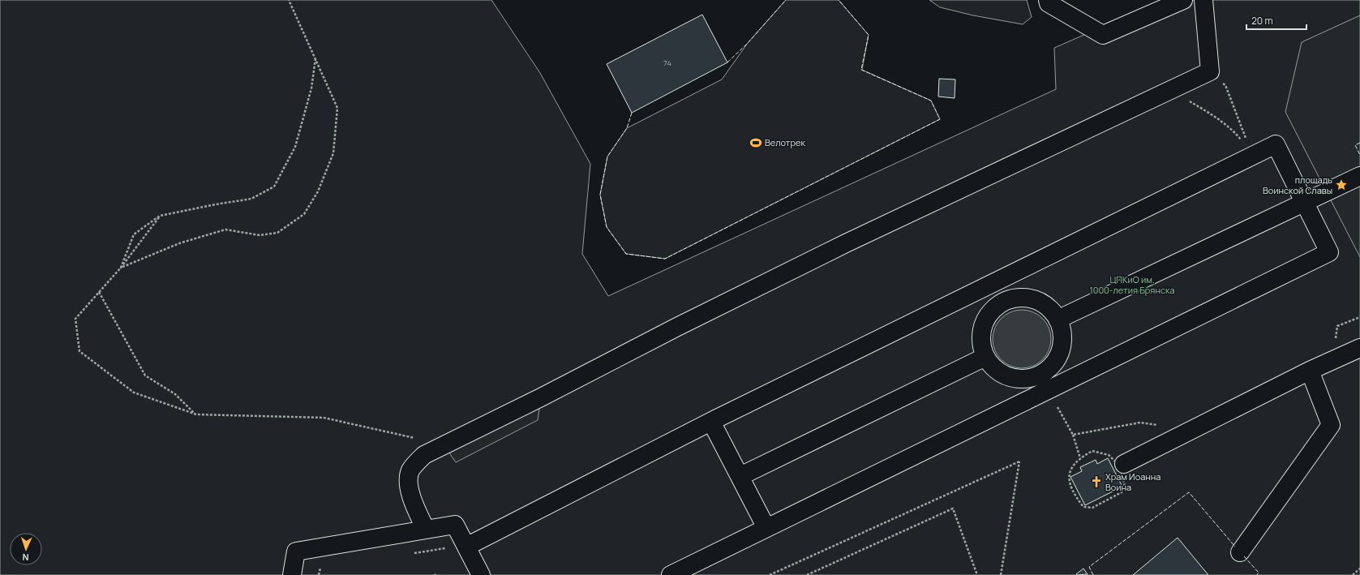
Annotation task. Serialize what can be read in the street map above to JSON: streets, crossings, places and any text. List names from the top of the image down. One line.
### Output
{"parks":["ЦПКиО им. 1000-летия Брянска"],"places":{"sports":["Велотрек"],"place":["площадь Воинской Славы"],"church":["Храм Иоанна Воина"]},"house_numbers":["74"],"scale_bar":"20 m","north":"bottom"}
